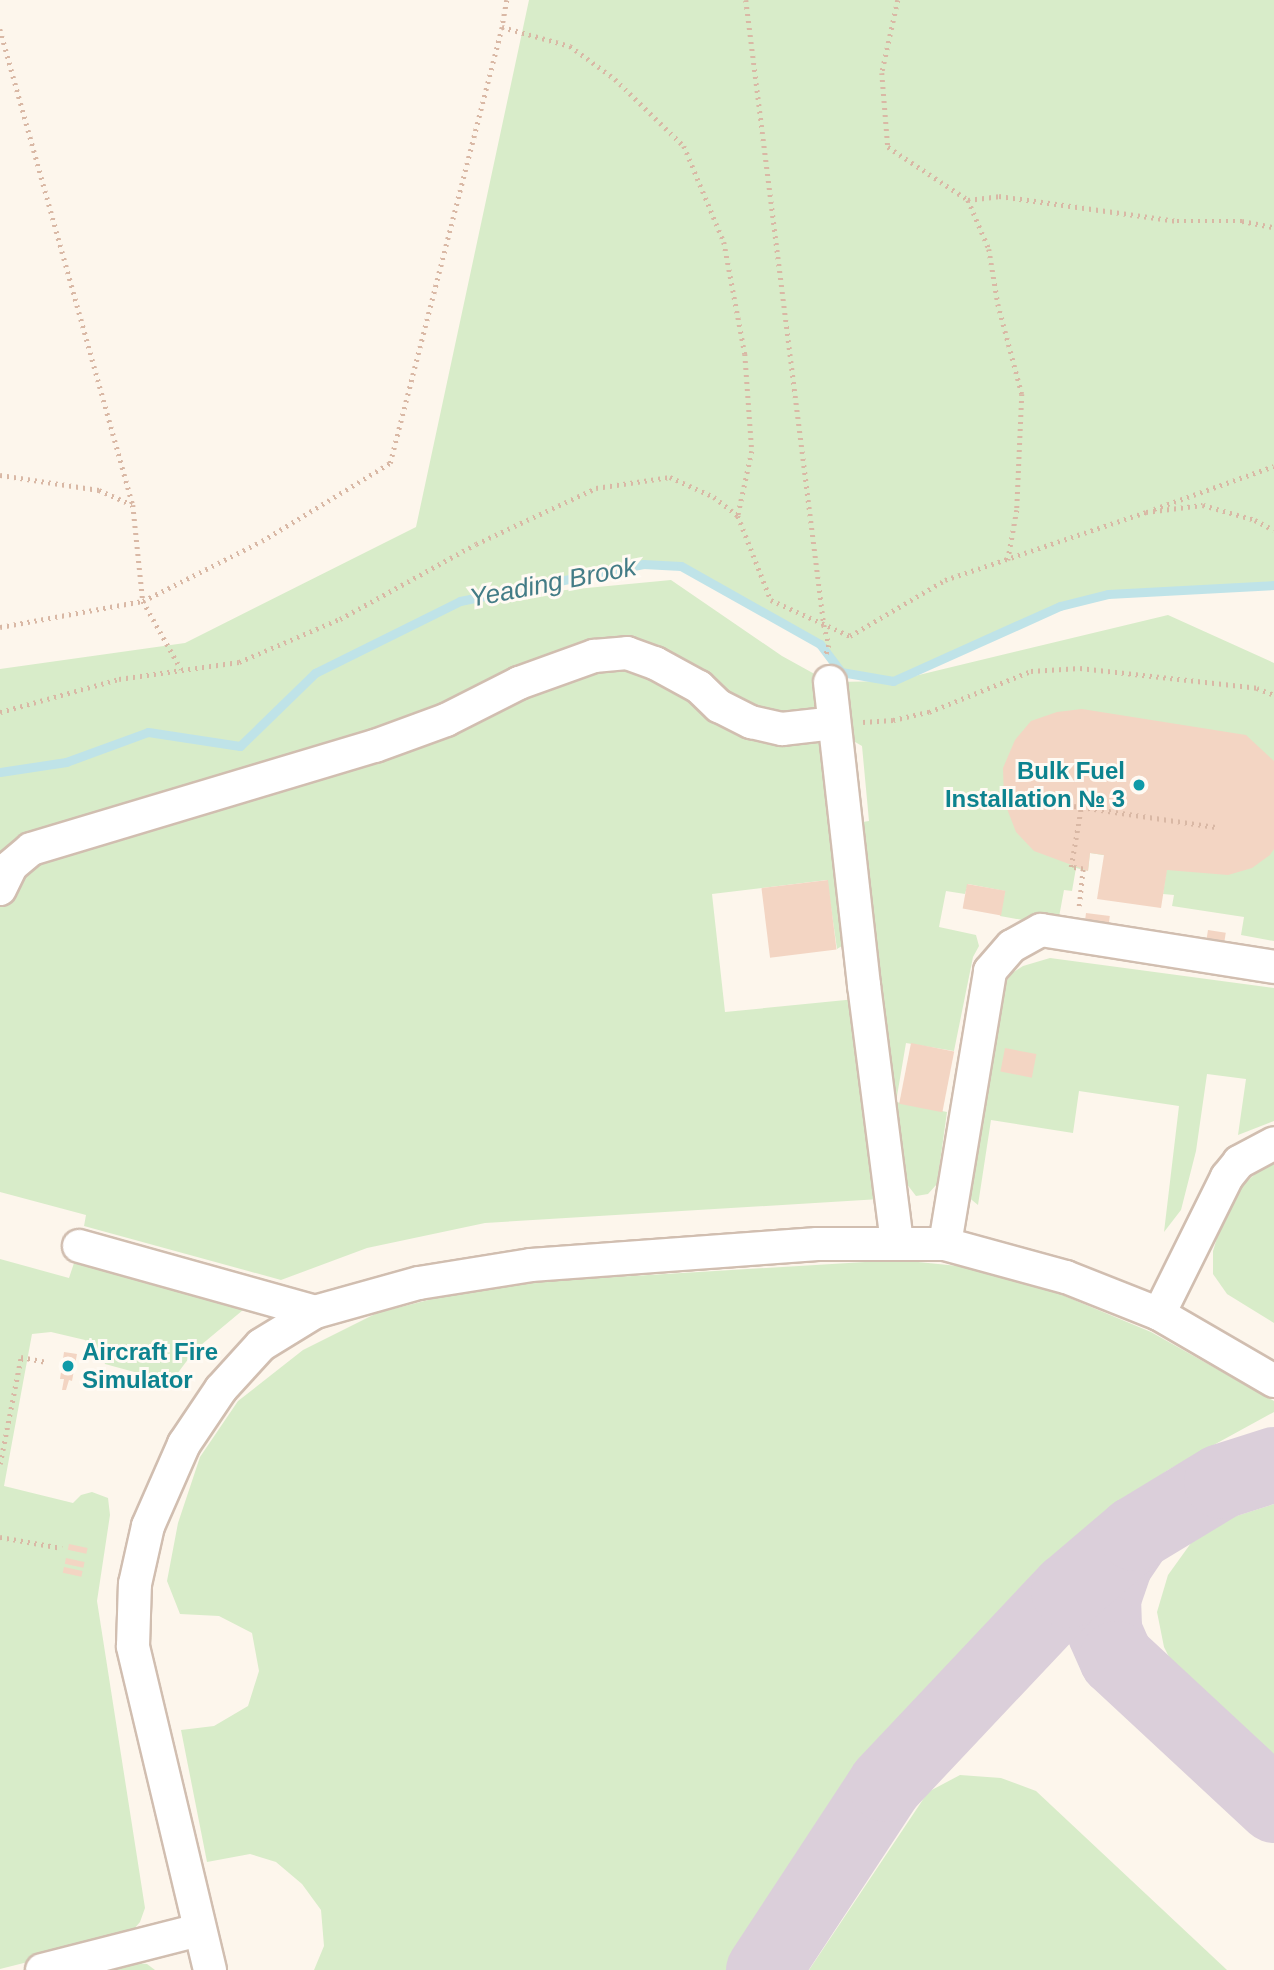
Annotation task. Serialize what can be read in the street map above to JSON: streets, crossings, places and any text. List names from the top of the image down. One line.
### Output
{"water":["Yeading Brook"],"places":["Bulk Fuel Installation № 3","Aircraft Fire Simulator"]}
